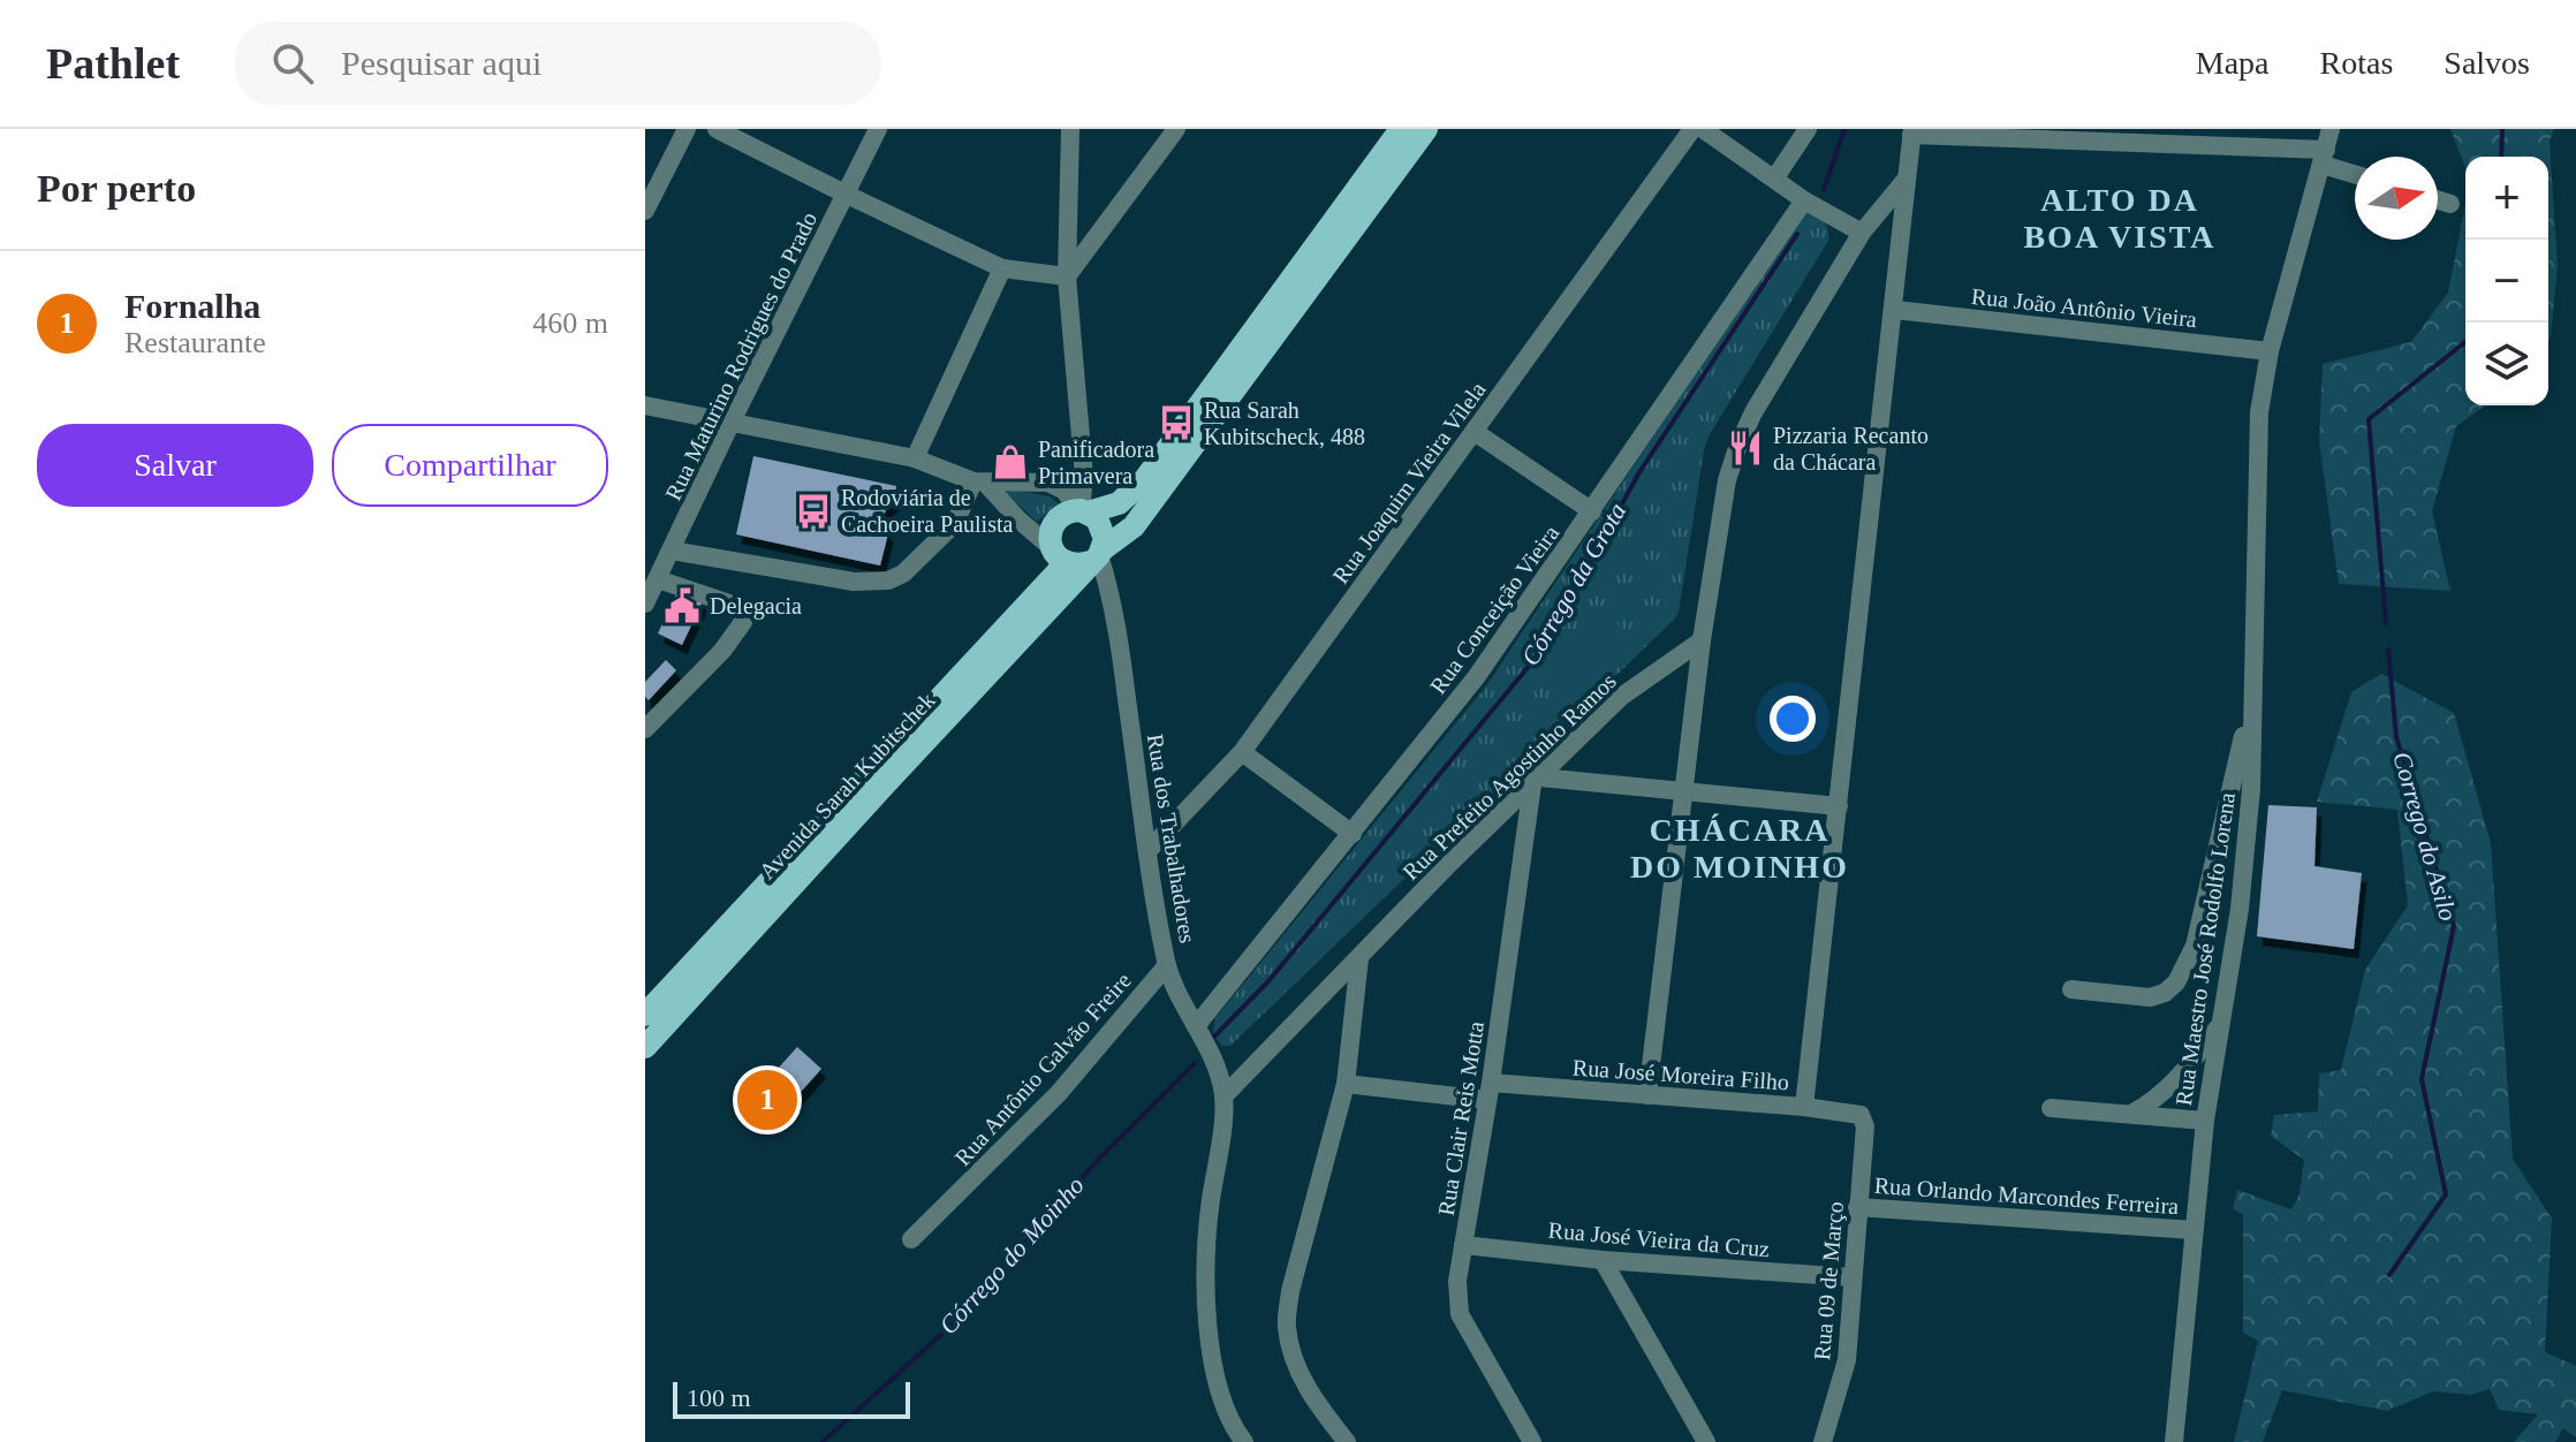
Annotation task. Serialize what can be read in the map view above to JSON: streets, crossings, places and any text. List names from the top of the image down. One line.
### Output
{"streets":{"main road":["Avenida Sarah Kubitschek"],"street":["Rua João Antônio Vieira","Rua Maturino Rodrigues do Prado","Rua Joaquim Vieira Vilela","Rua Conceição Vieira","Rua Prefeito Agostinho Ramos","Rua dos Trabalhadores","Rua Maestro José Rodolfo Lorena","Rua Antônio Galvão Freire","Rua José Moreira Filho","Rua Clair Reis Motta","Rua Orlando Marcondes Ferreira","Rua José Vieira da Cruz","Rua 09 de Março"]},"crossings":[["Rua João Antônio Vieira","Rua Maestro José Rodolfo Lorena"],["Rua Joaquim Vieira Vilela","Rua dos Trabalhadores"],["Rua Conceição Vieira","Rua dos Trabalhadores"],["Rua Prefeito Agostinho Ramos","Rua dos Trabalhadores"],["Rua Prefeito Agostinho Ramos","Rua Clair Reis Motta"],["Avenida Sarah Kubitschek","Rua dos Trabalhadores"],["Rua dos Trabalhadores","Rua Antônio Galvão Freire"],["Rua Maestro José Rodolfo Lorena","Rua Orlando Marcondes Ferreira"],["Rua José Moreira Filho","Rua Clair Reis Motta"],["Rua José Moreira Filho","Rua 09 de Março"],["Rua Clair Reis Motta","Rua José Vieira da Cruz"],["Rua Orlando Marcondes Ferreira","Rua 09 de Março"],["Rua José Vieira da Cruz","Rua 09 de Março"]],"districts":["ALTO DA BOA VISTA","CHÁCARA DO MOINHO"],"water":["Córrego da Grota","Corrego do Asilo","Córrego do Moinho"],"places":{"bus stop":["Rua Sarah Kubitscheck, 488","Rodoviária de Cachoeira Paulista"],"restaurant":["Pizzaria Recanto da Chácara"],"shop":["Panificadora Primavera"],"public building":["Delegacia"]},"scale_bar":"100 m","north":"right","page":{"header":"Pathlet","search":"Pesquisar aqui","nav":["Mapa","Rotas","Salvos"],"heading":"Por perto","map_buttons":["+","−"],"list":[{"mark":"1","name":"Fornalha","note":"Restaurante","value":"460 m"}],"buttons":["Salvar","Compartilhar"],"pins":"1","scale":"100 m"}}
